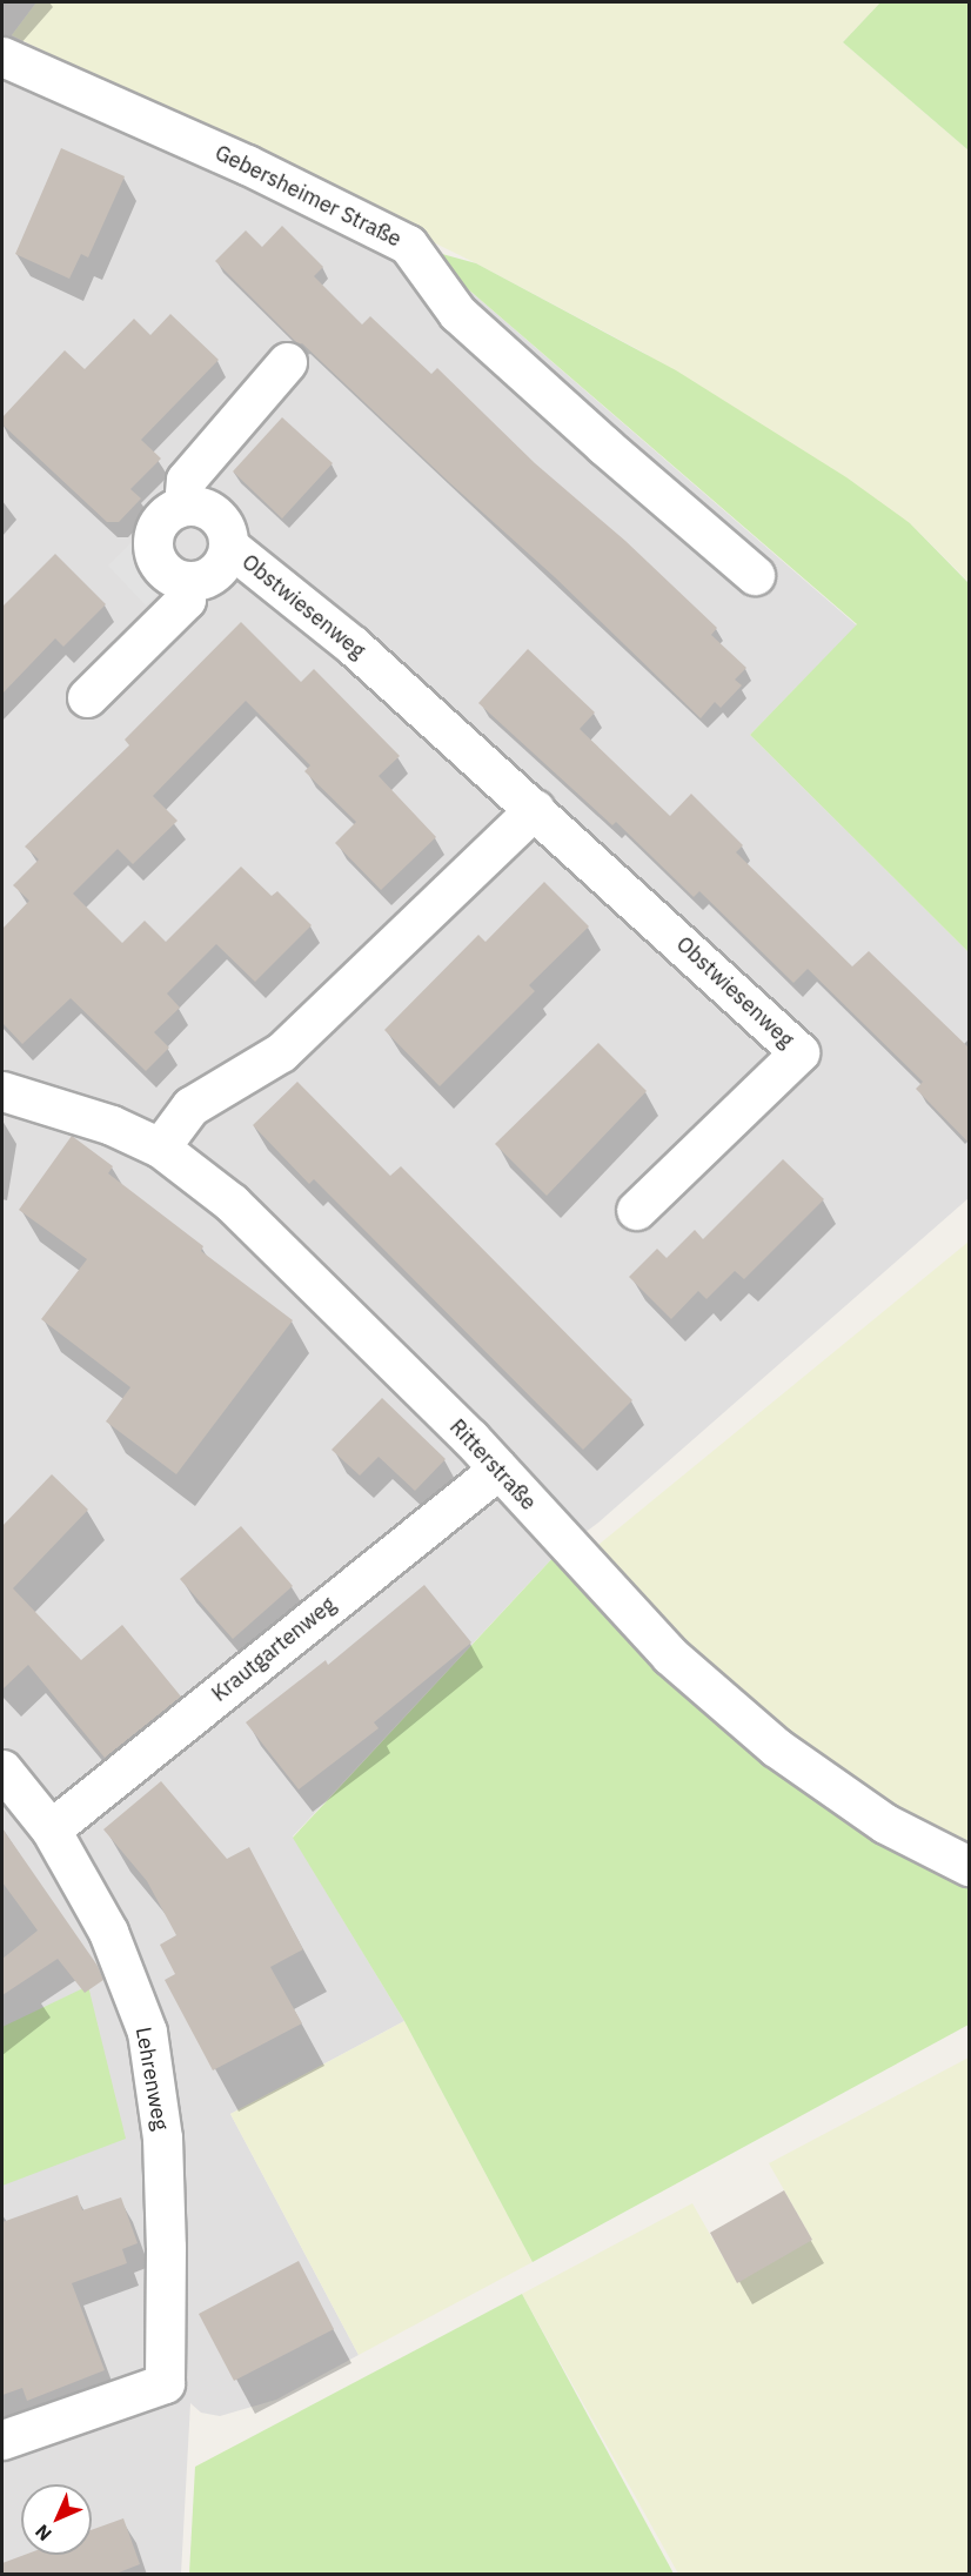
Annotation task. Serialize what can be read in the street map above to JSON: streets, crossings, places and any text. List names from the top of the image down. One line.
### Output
{"streets":{"street":["Gebersheimer Straße","Obstwiesenweg","Ritterstraße","Krautgartenweg","Lehrenweg"]},"crossings":[["Ritterstraße","Krautgartenweg"],["Krautgartenweg","Lehrenweg"]],"north":"bottom left"}
